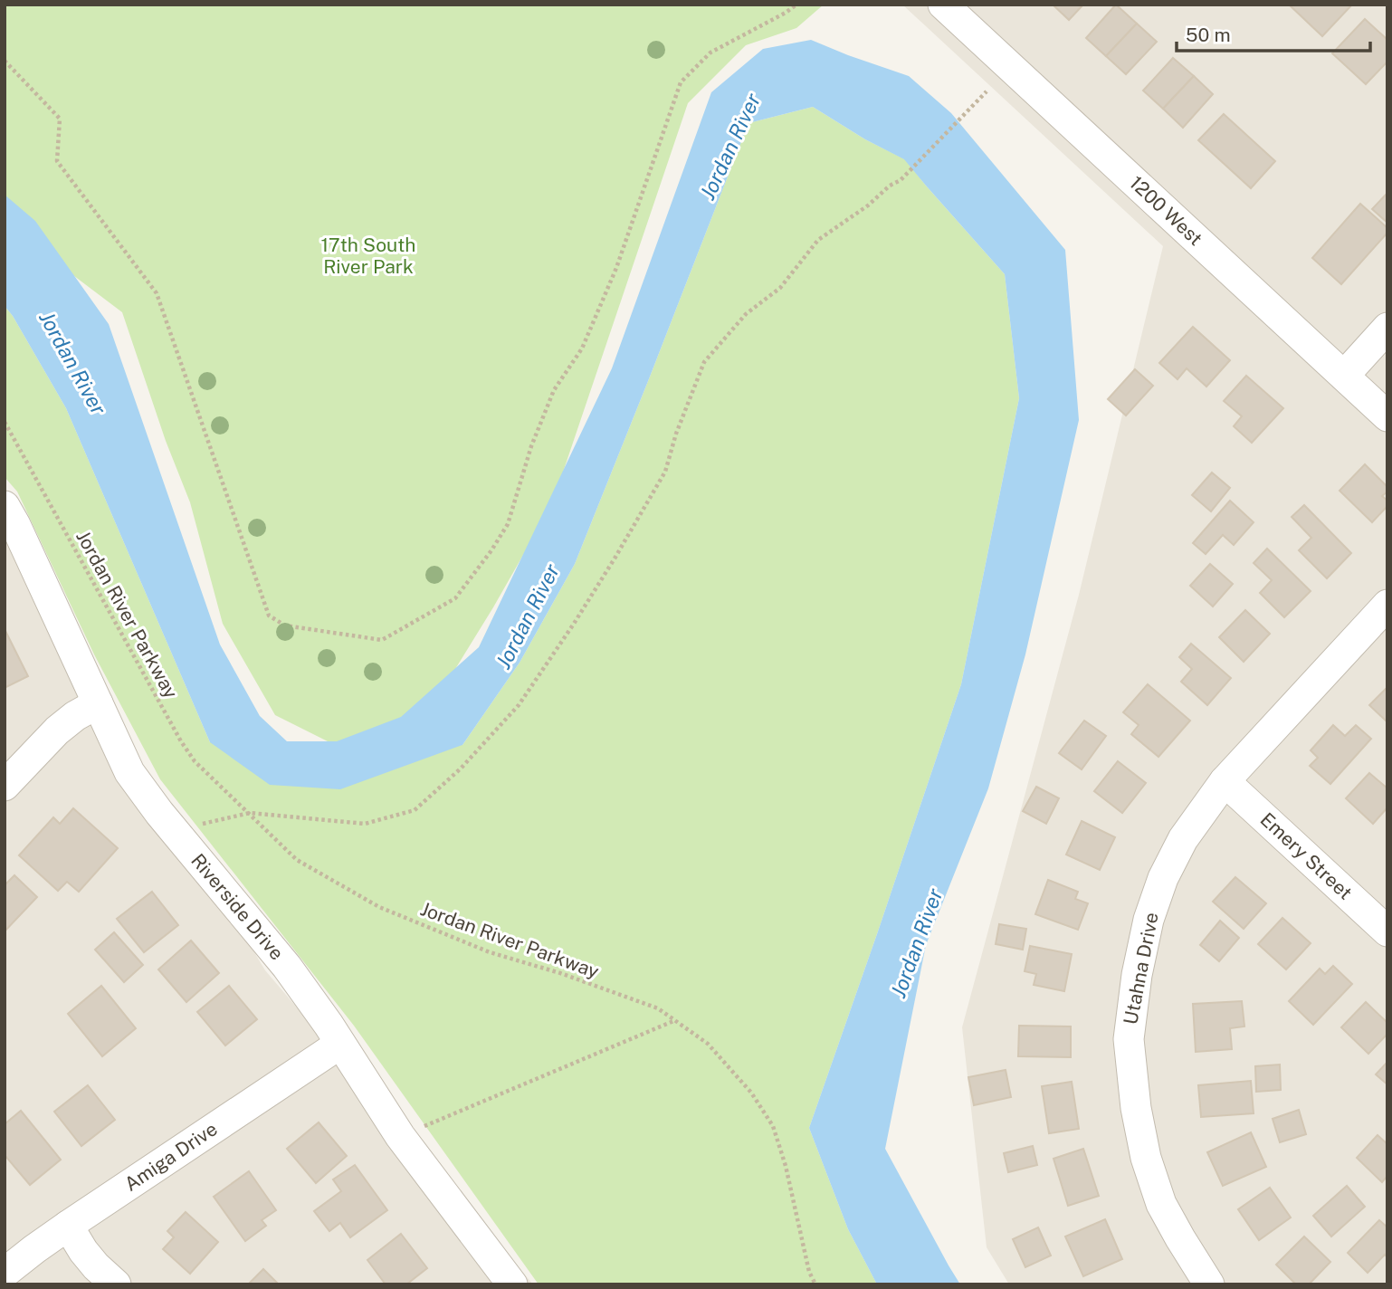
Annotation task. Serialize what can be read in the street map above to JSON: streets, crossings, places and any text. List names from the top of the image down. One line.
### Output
{"streets":{"street":["1200 West","Emery Street","Riverside Drive","Utahna Drive","Amiga Drive"],"path":["Jordan River Parkway"]},"crossings":[["Emery Street","Utahna Drive"],["Riverside Drive","Amiga Drive"]],"water":["Jordan River"],"parks":["17th South River Park"],"scale_bar":"50 m"}
